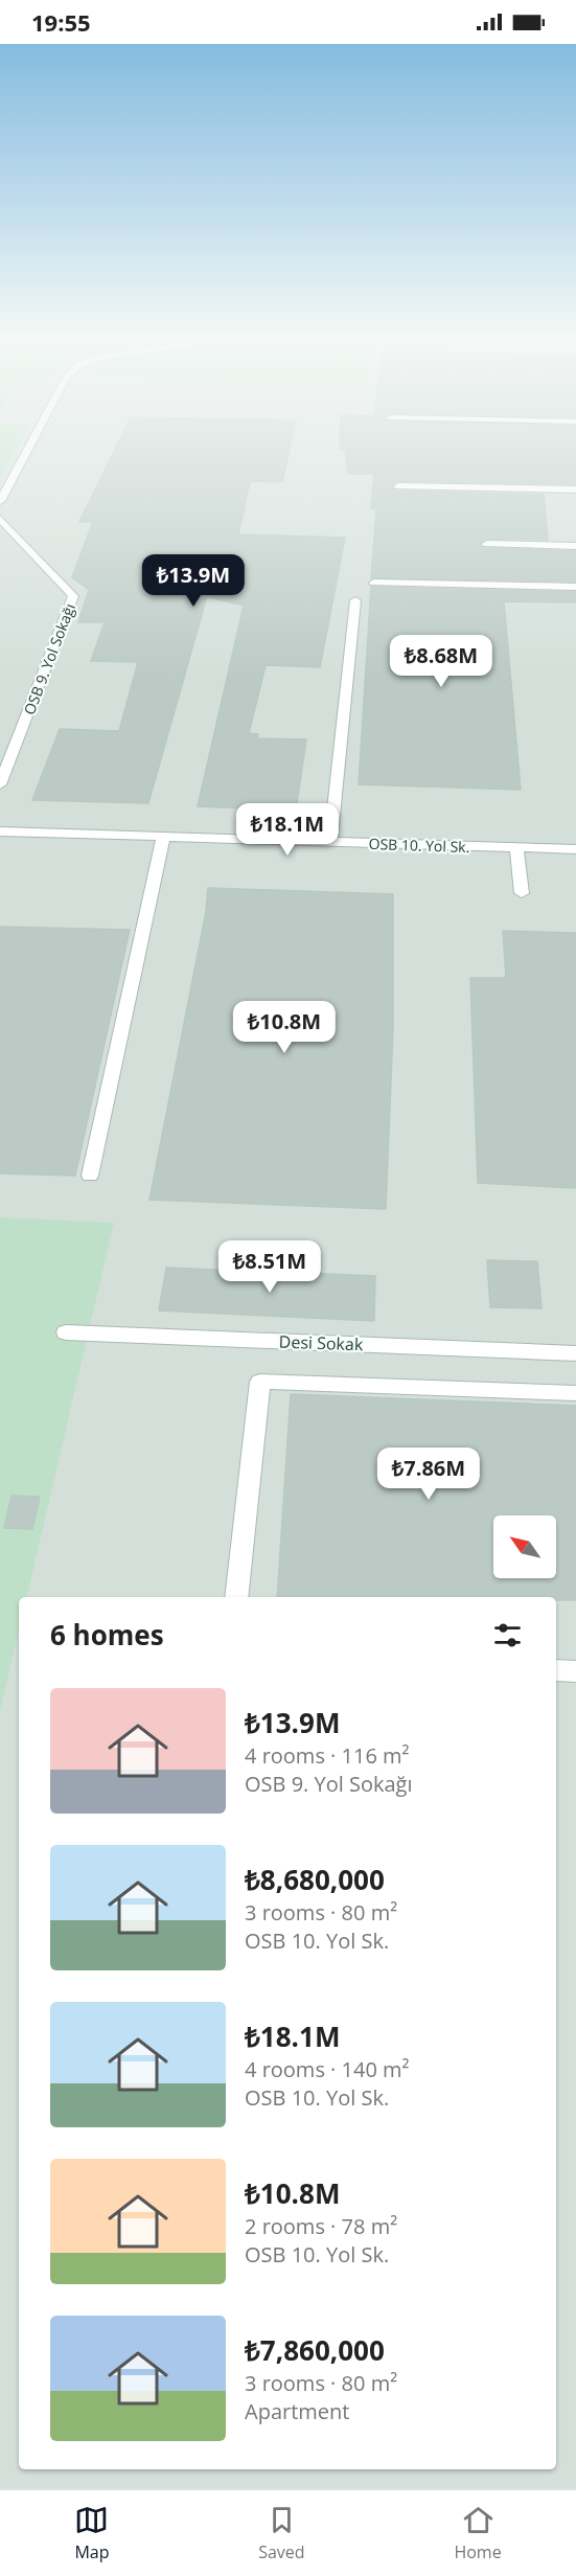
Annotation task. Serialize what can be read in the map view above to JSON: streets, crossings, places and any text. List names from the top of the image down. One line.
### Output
{"streets":{"street":["OSB 9. Yol Sokağı","OSB 10. Yol Sk.","Desi Sokak"]},"north":"top left","page":{"status":"19:55","price":["₺13.9M","₺8.68M","₺18.1M","₺10.8M","₺8.51M","₺7.86M"],"heading":"6 homes","list":[{"name":"₺13.9M","note":"4 rooms · 116 m² · OSB 9. Yol Sokağı"},{"name":"₺8,680,000","note":"3 rooms · 80 m² · OSB 10. Yol Sk."},{"name":"₺18.1M","note":"4 rooms · 140 m² · OSB 10. Yol Sk."},{"name":"₺10.8M","note":"2 rooms · 78 m² · OSB 10. Yol Sk."},{"name":"₺7,860,000","note":"3 rooms · 80 m² · Apartment"}],"tabs":["Map","Saved","Home"]}}
